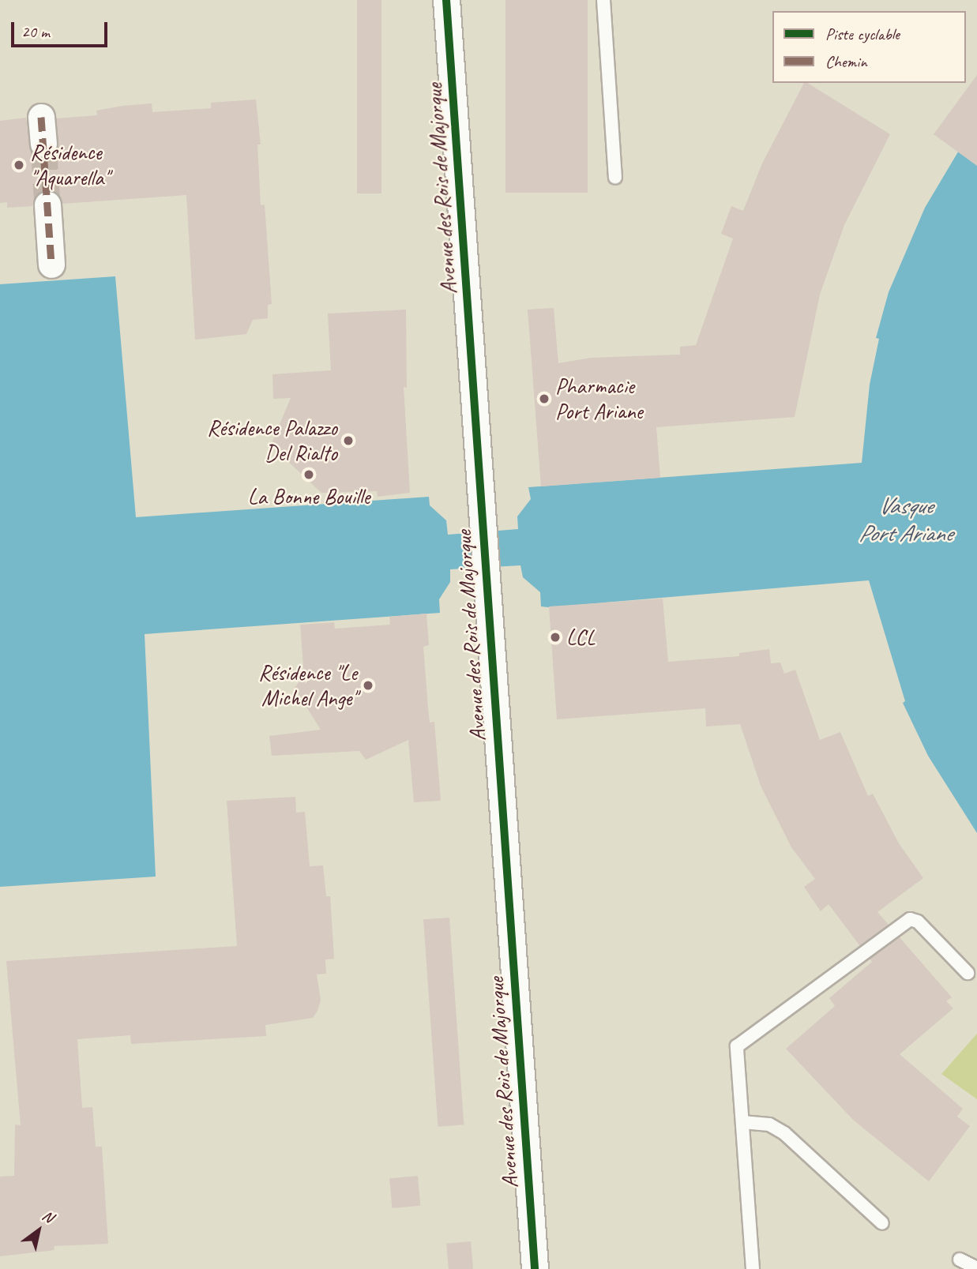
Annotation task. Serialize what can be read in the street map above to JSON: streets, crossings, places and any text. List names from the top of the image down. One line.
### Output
{"streets":{"street":["Avenue des Rois de Majorque"]},"water":["Vasque Port Ariane"],"places":["Résidence \"Aquarella\"","Pharmacie Port Ariane","Résidence Palazzo Del Rialto","La Bonne Bouille","LCL","Résidence \"Le Michel Ange\""],"legend":["Piste cyclable","Chemin"],"scale_bar":"20 m","north":"top right"}
